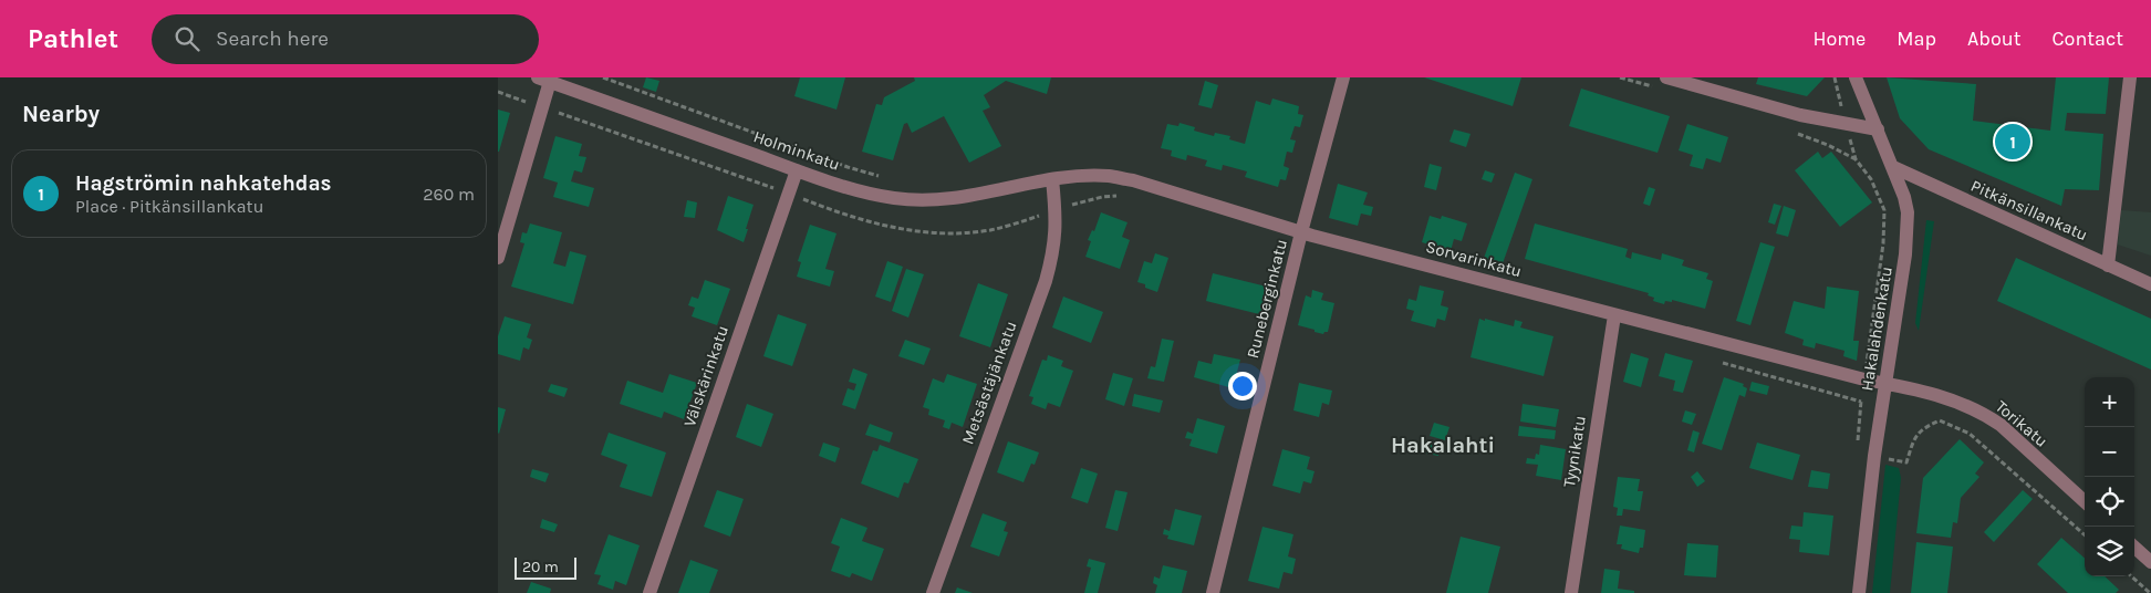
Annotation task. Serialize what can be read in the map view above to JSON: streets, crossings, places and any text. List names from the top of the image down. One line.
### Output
{"streets":{"street":["Holminkatu","Pitkänsillankatu","Sorvarinkatu","Runeberginkatu","Hakalahdenkatu","Välskärinkatu","Metsästäjänkatu","Torikatu","Tyynikatu"]},"crossings":[["Holminkatu","Sorvarinkatu"],["Holminkatu","Välskärinkatu"],["Holminkatu","Metsästäjänkatu"],["Pitkänsillankatu","Hakalahdenkatu"],["Sorvarinkatu","Runeberginkatu"],["Sorvarinkatu","Hakalahdenkatu"],["Sorvarinkatu","Metsästäjänkatu"],["Sorvarinkatu","Torikatu"],["Sorvarinkatu","Tyynikatu"],["Hakalahdenkatu","Torikatu"]],"districts":["Hakalahti"],"scale_bar":"20 m","page":{"header":"Pathlet","search":"Search here","nav":["Home","Map","About","Contact"],"heading":"Nearby","pins":"1","list":[{"mark":"1","name":"Hagströmin nahkatehdas","note":"Place · Pitkänsillankatu","value":"260 m"}],"map_buttons":["+","−"],"scale":"20 m"}}
